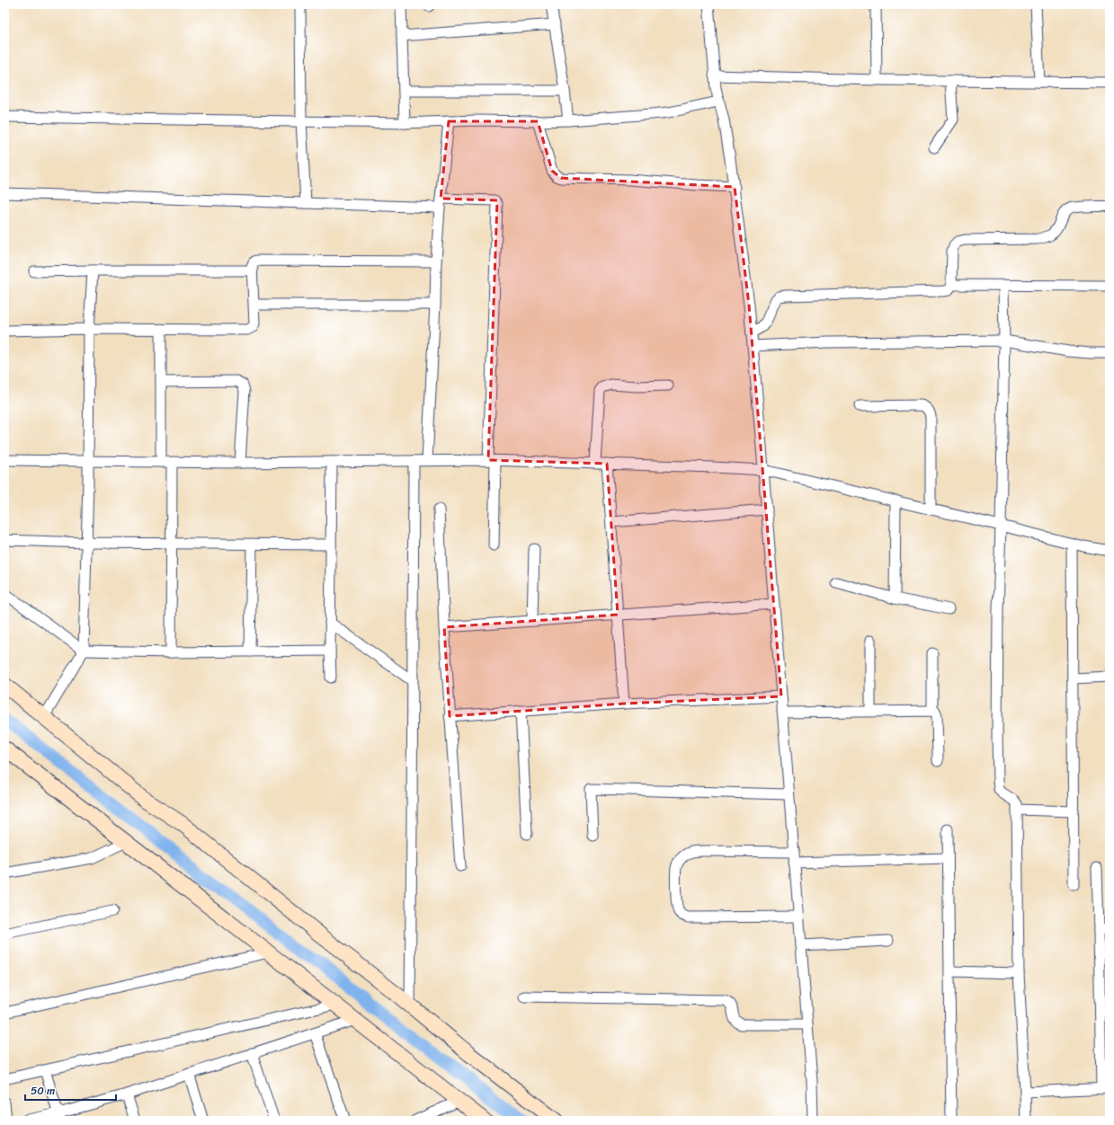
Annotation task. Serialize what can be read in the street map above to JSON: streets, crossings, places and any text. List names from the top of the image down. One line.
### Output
{"scale_bar":"50 m"}
